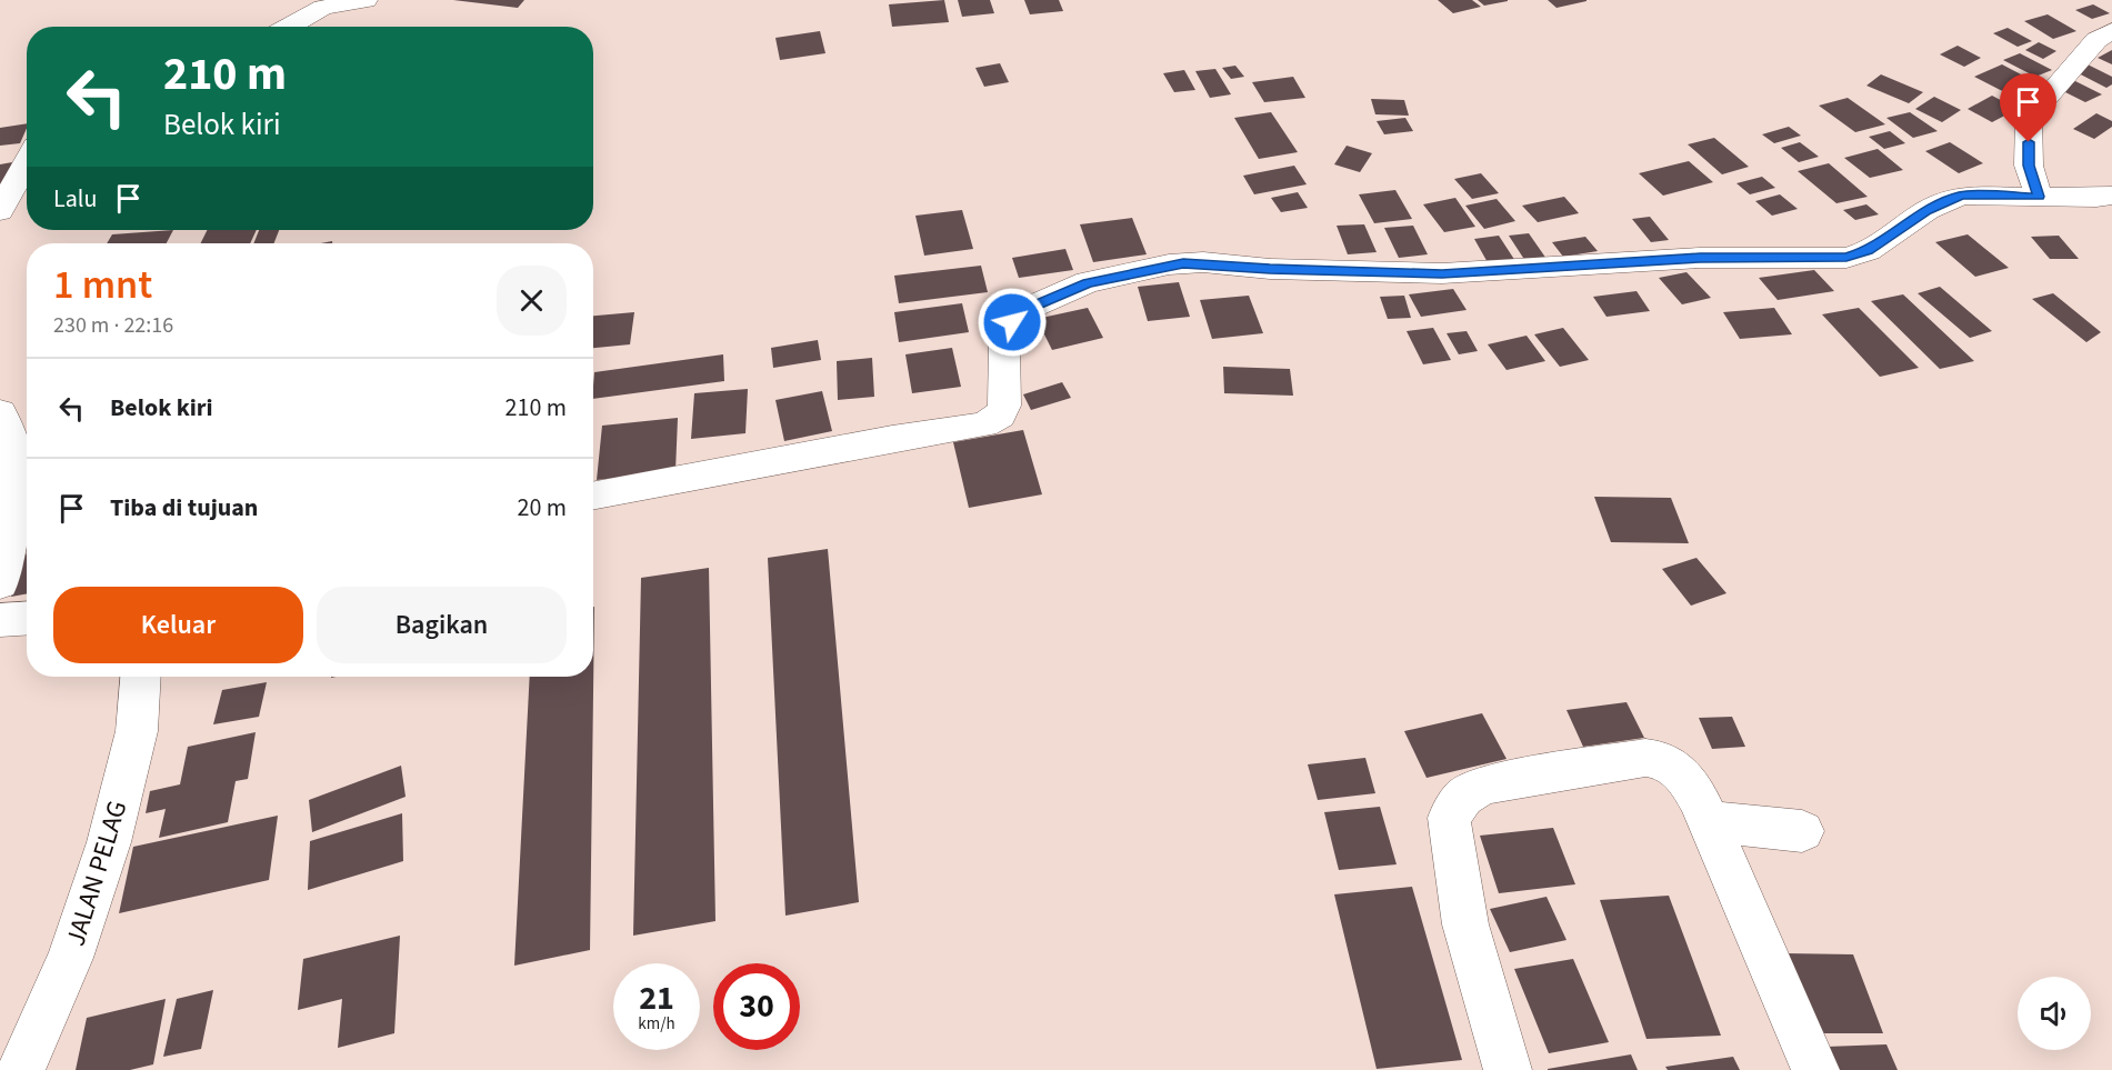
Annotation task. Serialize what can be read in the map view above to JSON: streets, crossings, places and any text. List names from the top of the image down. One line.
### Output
{"streets":{"street":["JALAN PELAG"]},"page":{"turn":["210 m","Belok kiri"],"then":"Lalu","heading":["1 mnt","230 m · 22:16"],"list":[{"name":"Belok kiri","value":"210 m"},{"name":"Tiba di tujuan","value":"20 m"}],"buttons":["Keluar","Bagikan"],"speed":"21 km/h","limit":"30"}}
